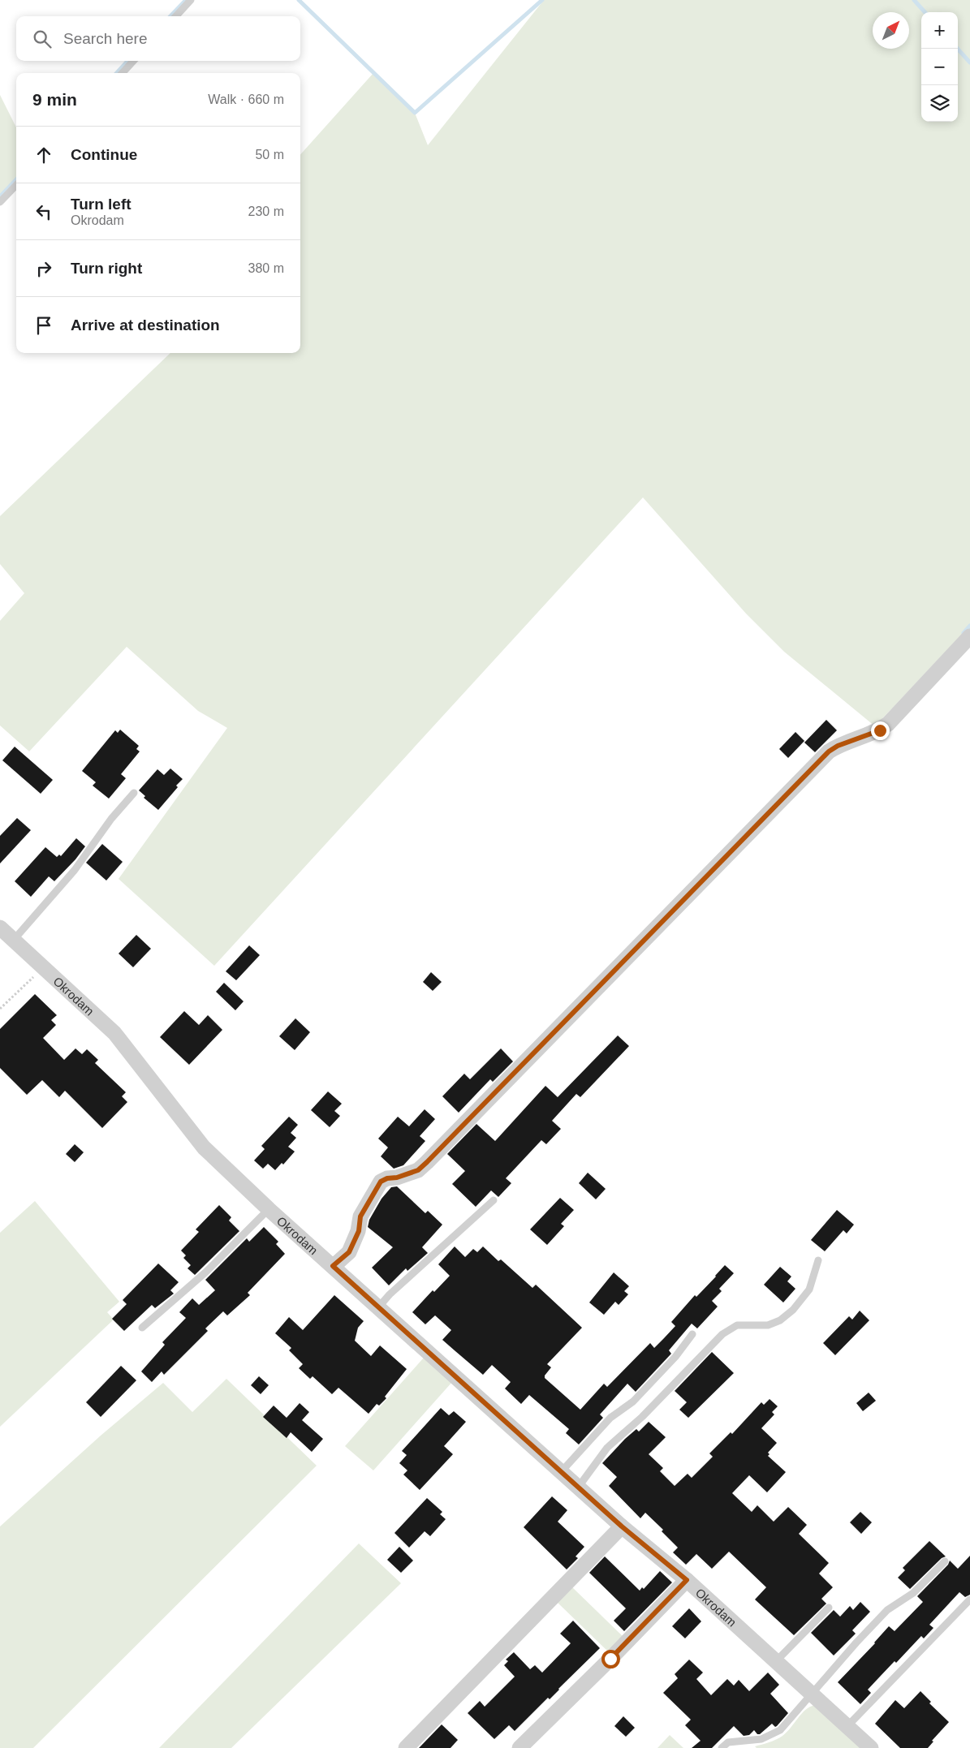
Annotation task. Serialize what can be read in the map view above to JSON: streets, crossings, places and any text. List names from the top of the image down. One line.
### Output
{"streets":{"street":["Okrodam"]},"north":"top right","page":{"map_buttons":["+","−"],"search":"Search here","heading":["9 min","Walk · 660 m"],"list":[["Continue","50 m"],["Turn left","Okrodam","230 m"],["Turn right","380 m"],"Arrive at destination"]}}
